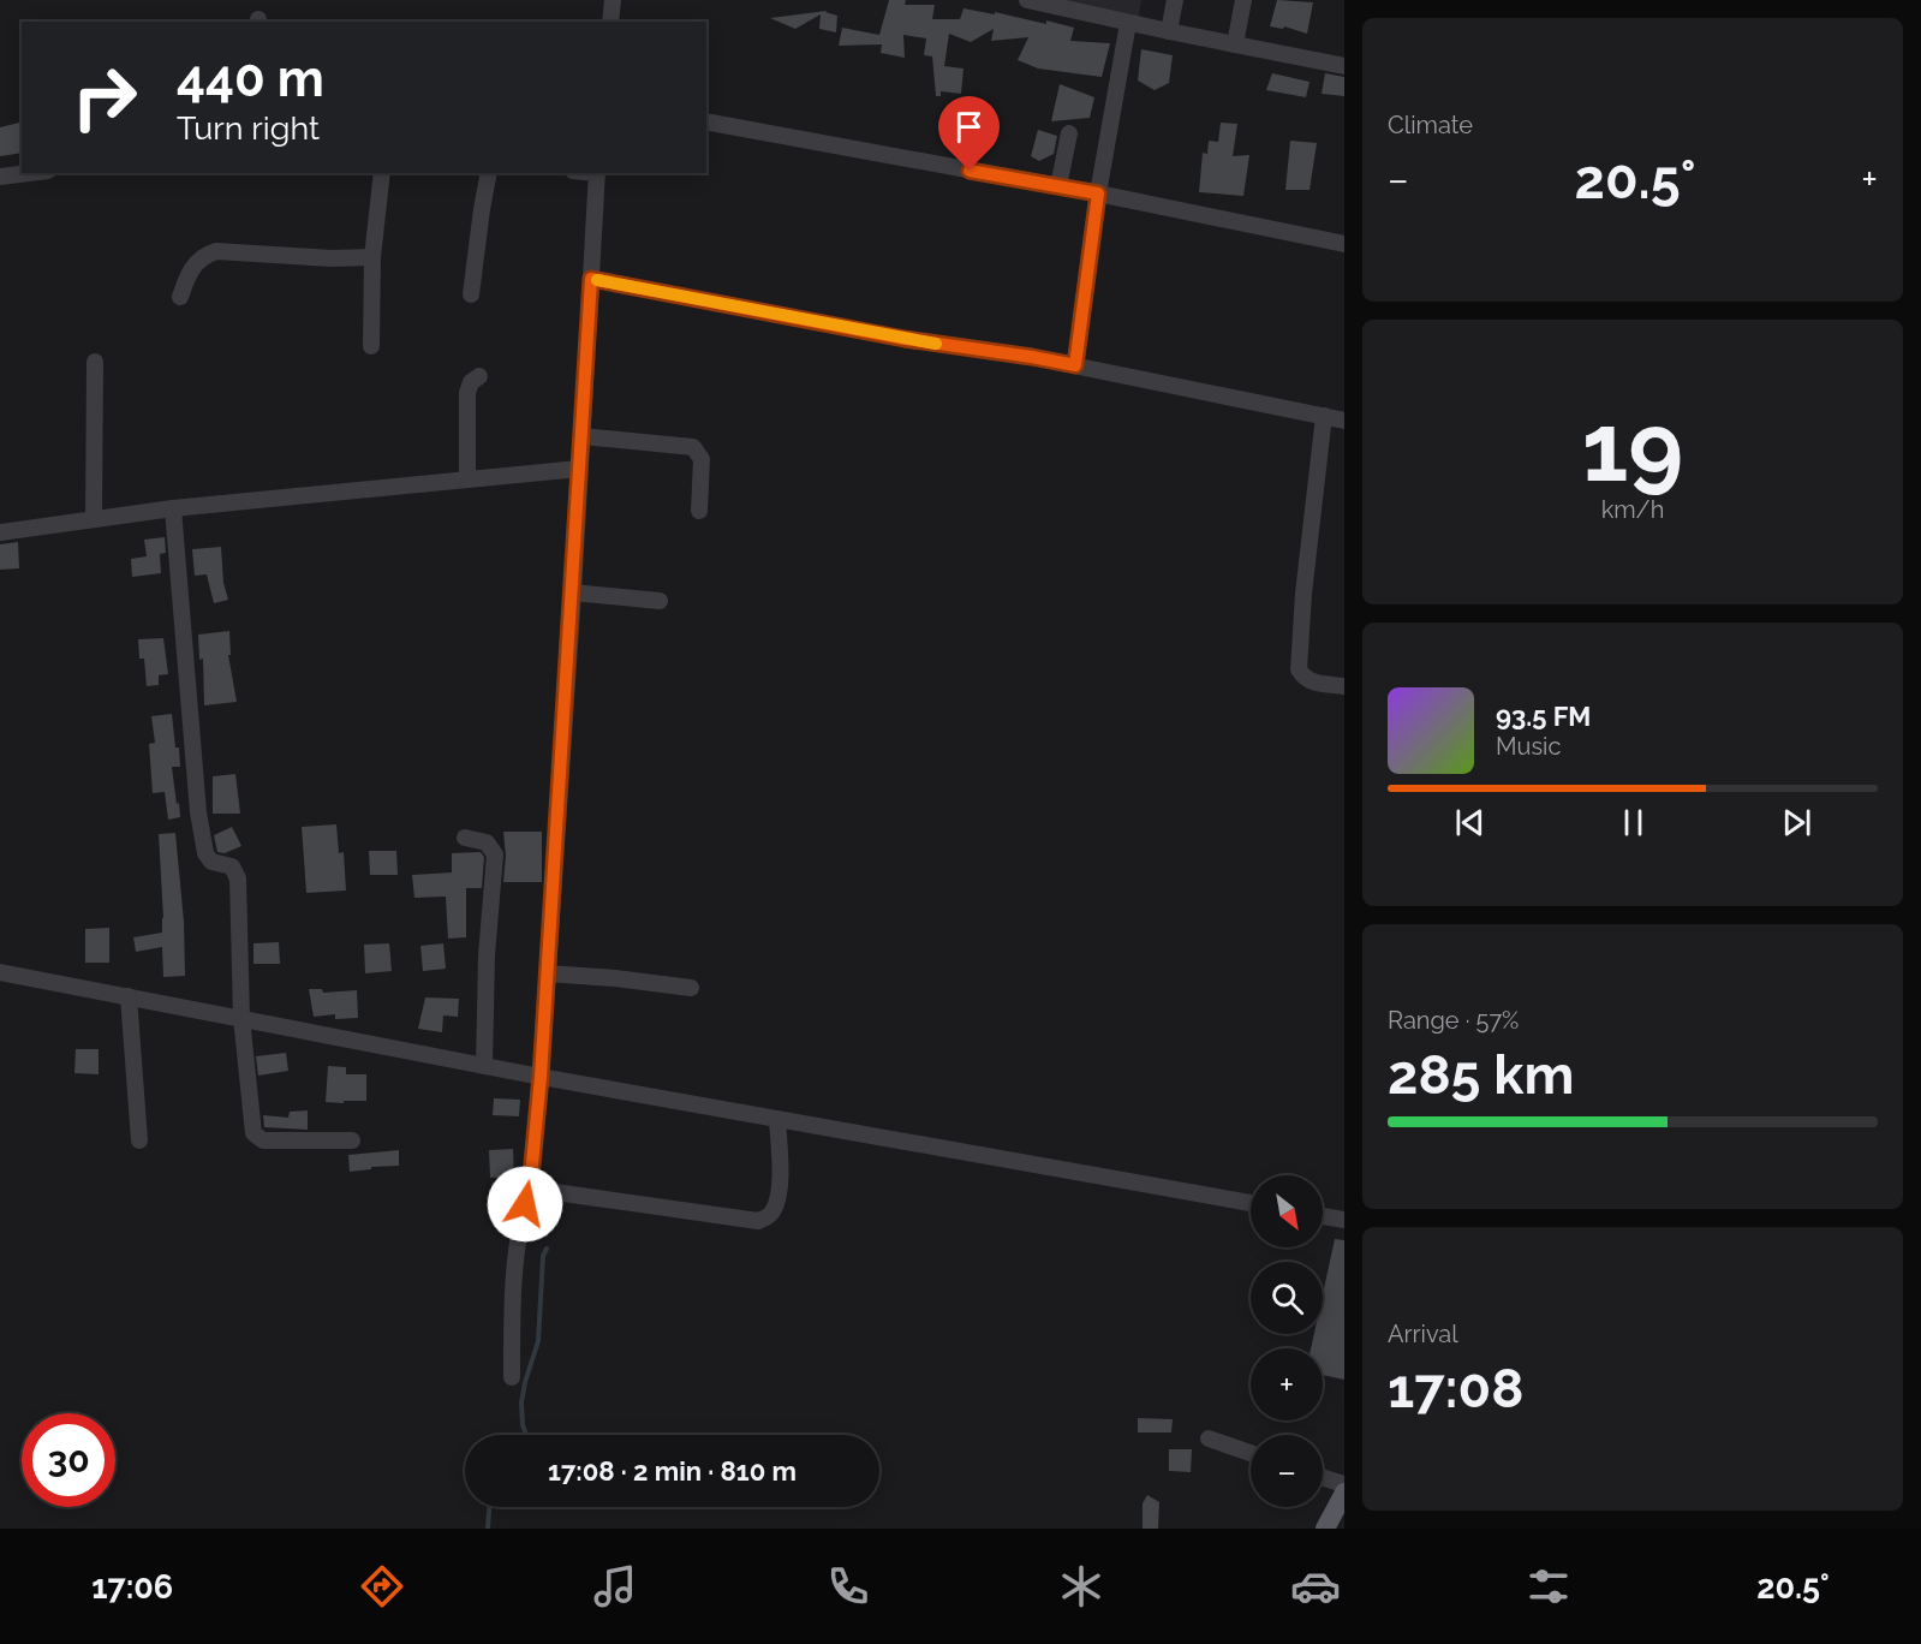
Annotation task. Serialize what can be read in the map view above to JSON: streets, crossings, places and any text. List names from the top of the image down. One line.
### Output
{"north":"bottom right","page":{"tile":["Climate",["19","km/h"],["Range · 57%","285 km"],["Arrival","17:08"]],"turn":["440 m","Turn right"],"heat":["−","20.5°","+"],"song":["93.5 FM","Music"],"map_buttons":["+","−"],"limit":"30","trip":"17:08 · 2 min · 810 m","tabs":["17:06","20.5°"]}}
